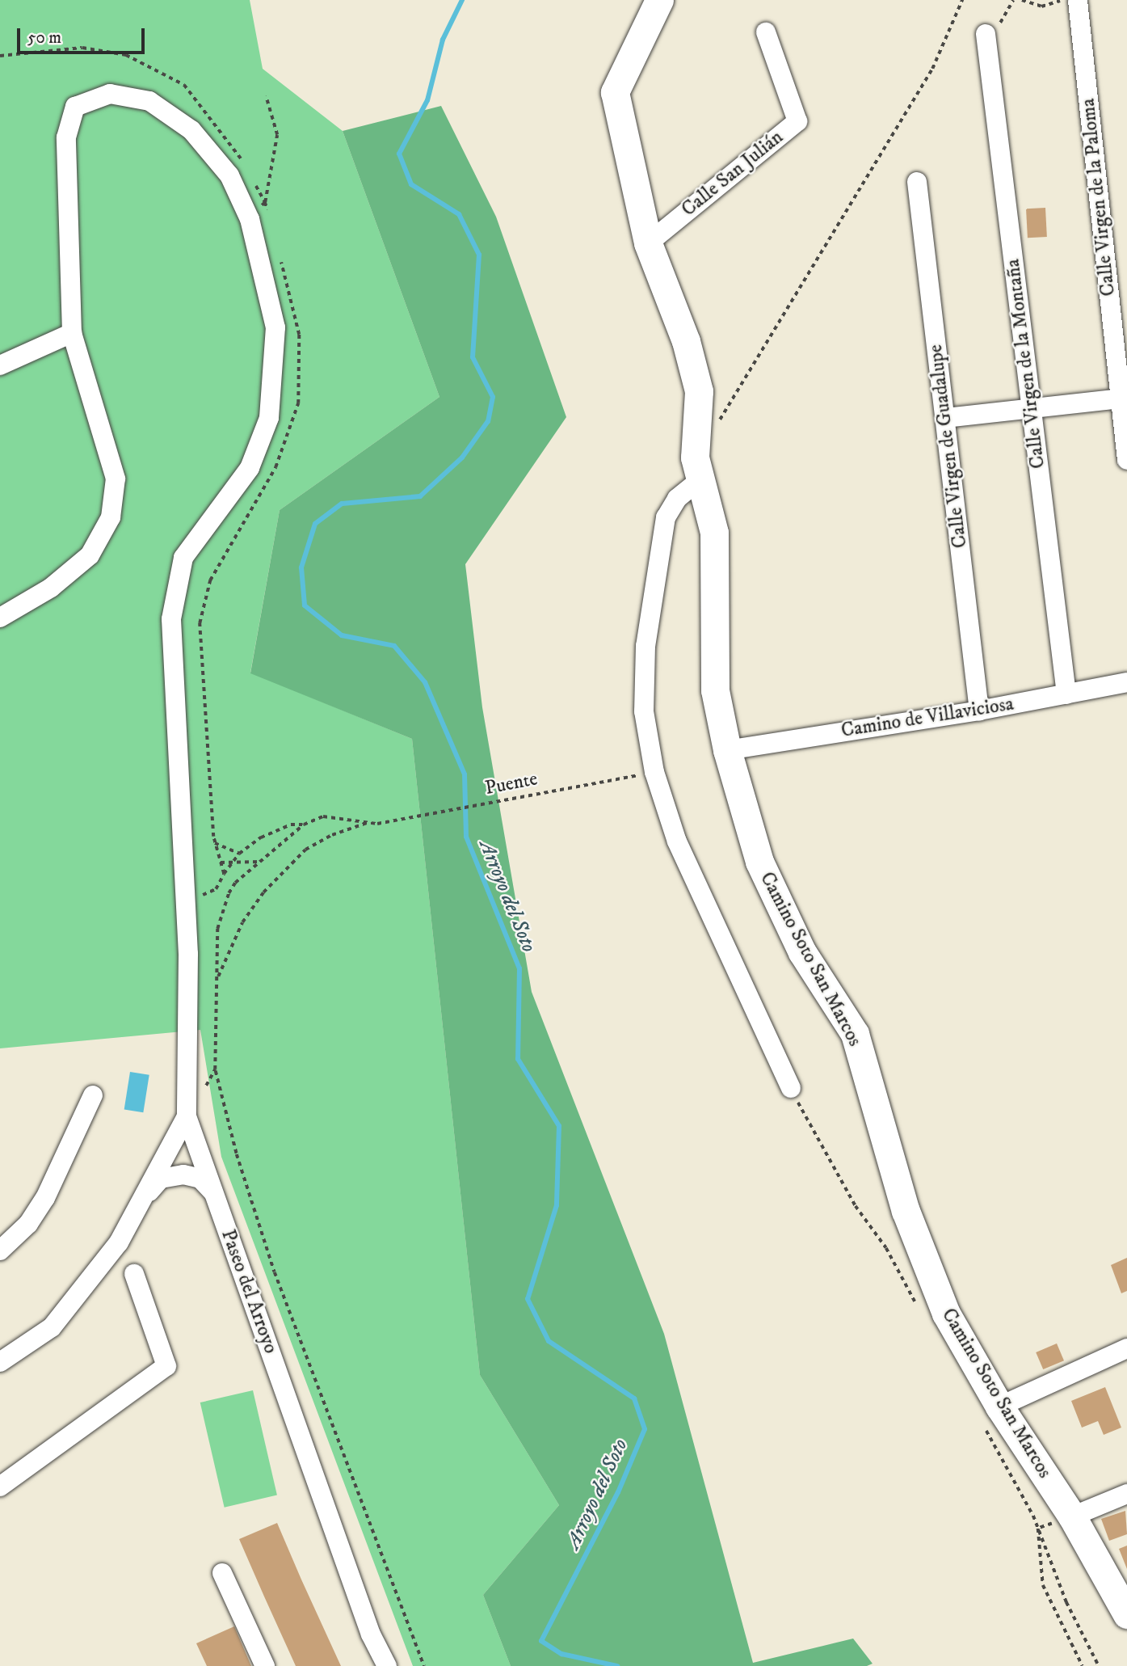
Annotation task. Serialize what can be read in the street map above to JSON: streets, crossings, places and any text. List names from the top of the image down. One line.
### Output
{"streets":{"street":["Calle San Julián","Calle Virgen de la Paloma","Calle Virgen de la Montaña","Calle Virgen de Guadalupe","Camino de Villaviciosa","Camino Soto San Marcos","Paseo del Arroyo"],"path":["Puente"]},"crossings":[["Calle San Julián","Camino Soto San Marcos"],["Calle Virgen de la Montaña","Camino de Villaviciosa"],["Calle Virgen de Guadalupe","Camino de Villaviciosa"],["Camino de Villaviciosa","Camino Soto San Marcos"]],"water":["Arroyo del Soto"],"scale_bar":"50 m"}
